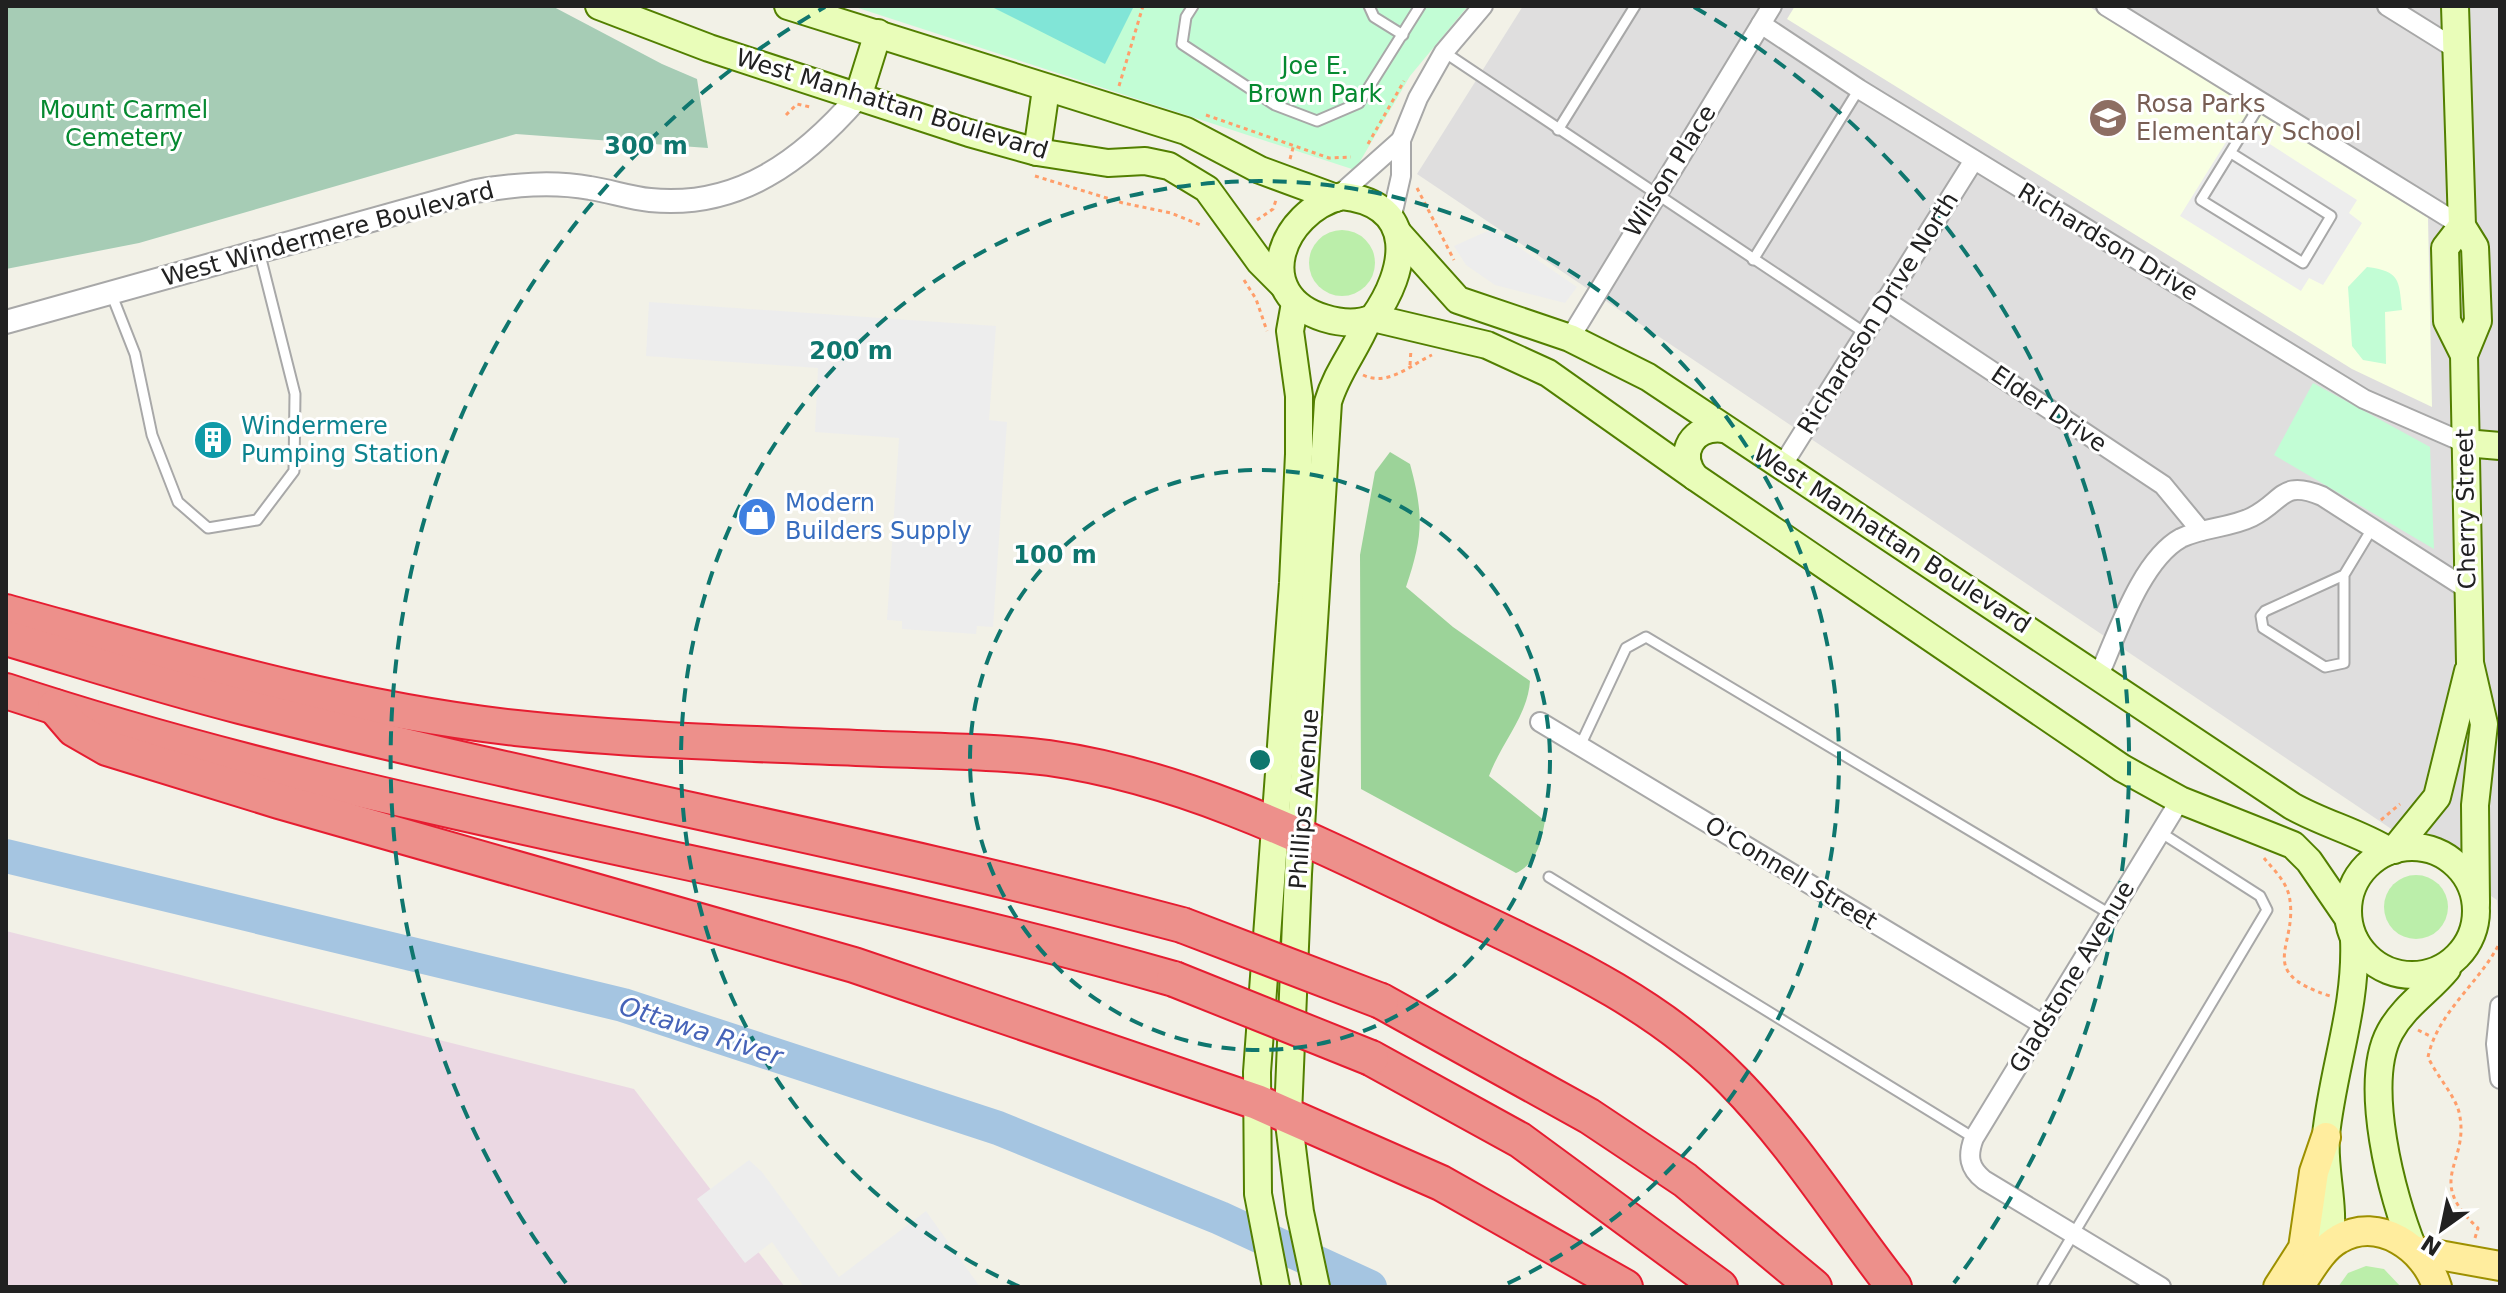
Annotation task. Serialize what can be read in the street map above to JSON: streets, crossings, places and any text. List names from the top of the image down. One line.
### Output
{"streets":{"main road":["West Manhattan Boulevard","Cherry Street","Phillips Avenue"],"street":["Wilson Place","West Windermere Boulevard","Richardson Drive","Richardson Drive North","Elder Drive","O'Connell Street","Gladstone Avenue"]},"crossings":[["West Manhattan Boulevard","Wilson Place"],["West Manhattan Boulevard","West Windermere Boulevard"],["West Manhattan Boulevard","Richardson Drive North"],["West Manhattan Boulevard","Cherry Street"],["West Manhattan Boulevard","Phillips Avenue"],["Wilson Place","Richardson Drive"],["Richardson Drive","Richardson Drive North"],["Richardson Drive","Cherry Street"],["Richardson Drive North","Elder Drive"],["O'Connell Street","Gladstone Avenue"]],"water":["Ottawa River"],"parks":["Joe E. Brown Park","Mount Carmel Cemetery"],"places":{"school or university":["Rosa Parks Elementary School"],"building":["Windermere Pumping Station"],"shop":["Modern Builders Supply"]},"north":"bottom left","rings":["300 m","200 m","100 m"]}
